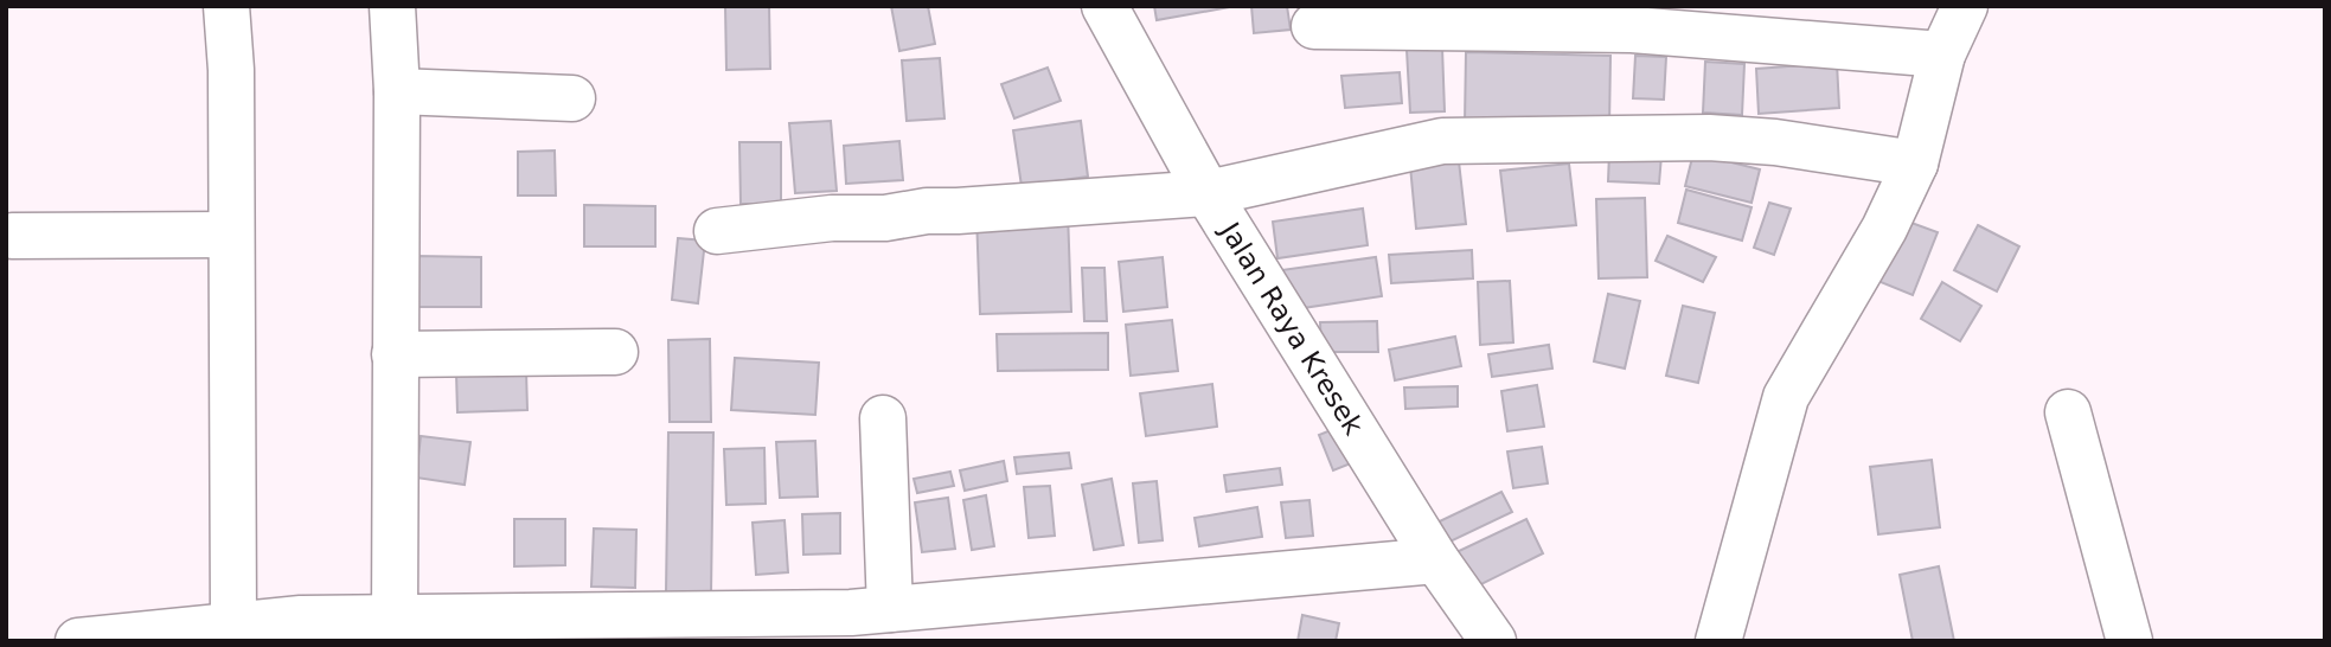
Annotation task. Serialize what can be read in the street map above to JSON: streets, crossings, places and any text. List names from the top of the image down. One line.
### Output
{"streets":{"street":["Jalan Raya Kresek"]}}
